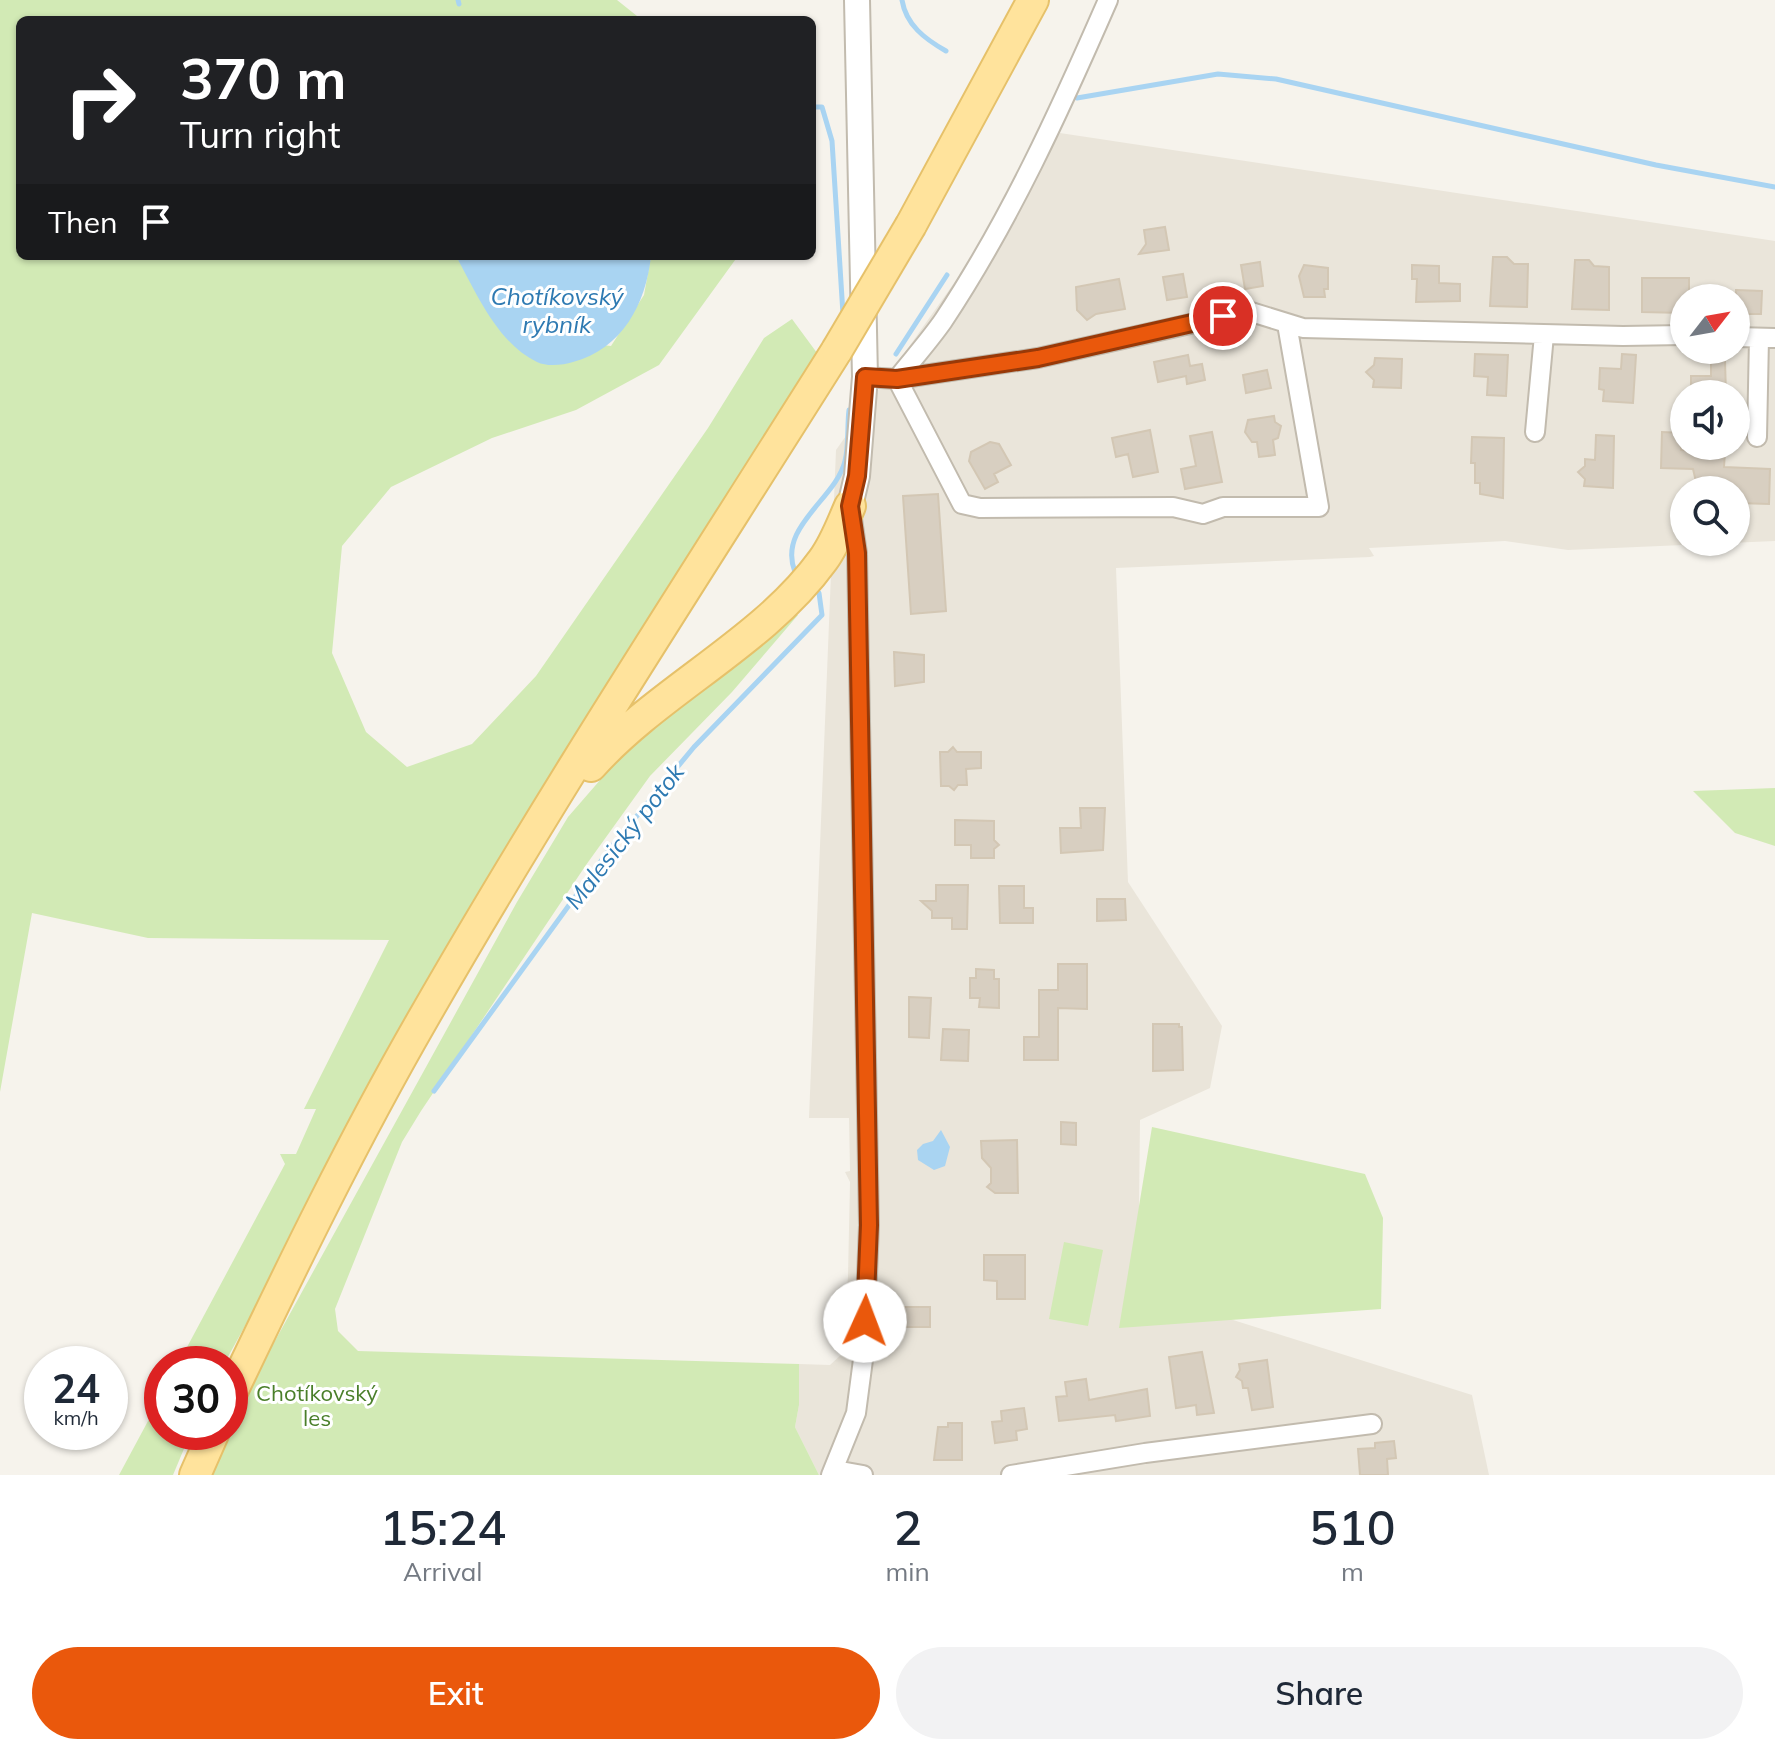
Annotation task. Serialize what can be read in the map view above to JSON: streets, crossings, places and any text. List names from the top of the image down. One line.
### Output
{"water":["Chotíkovský rybník","Malesický potok"],"parks":["Chotíkovský les"],"north":"top right","page":{"turn":["370 m","Turn right"],"then":"Then","speed":"24 km/h","limit":"30","eta":["15:24","Arrival","2","min","510","m"],"buttons":["Exit","Share"]}}
